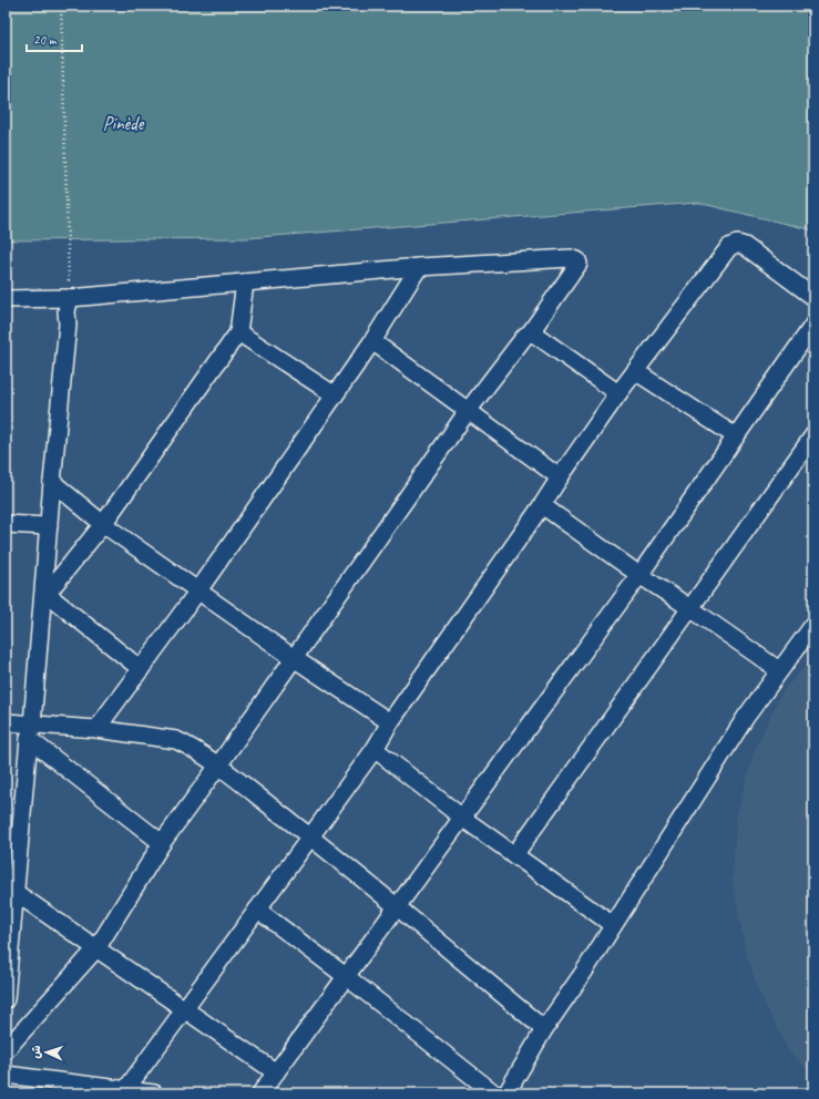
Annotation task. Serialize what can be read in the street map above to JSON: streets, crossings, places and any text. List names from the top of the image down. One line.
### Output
{"parks":["Pinède"],"scale_bar":"20 m","north":"left"}
